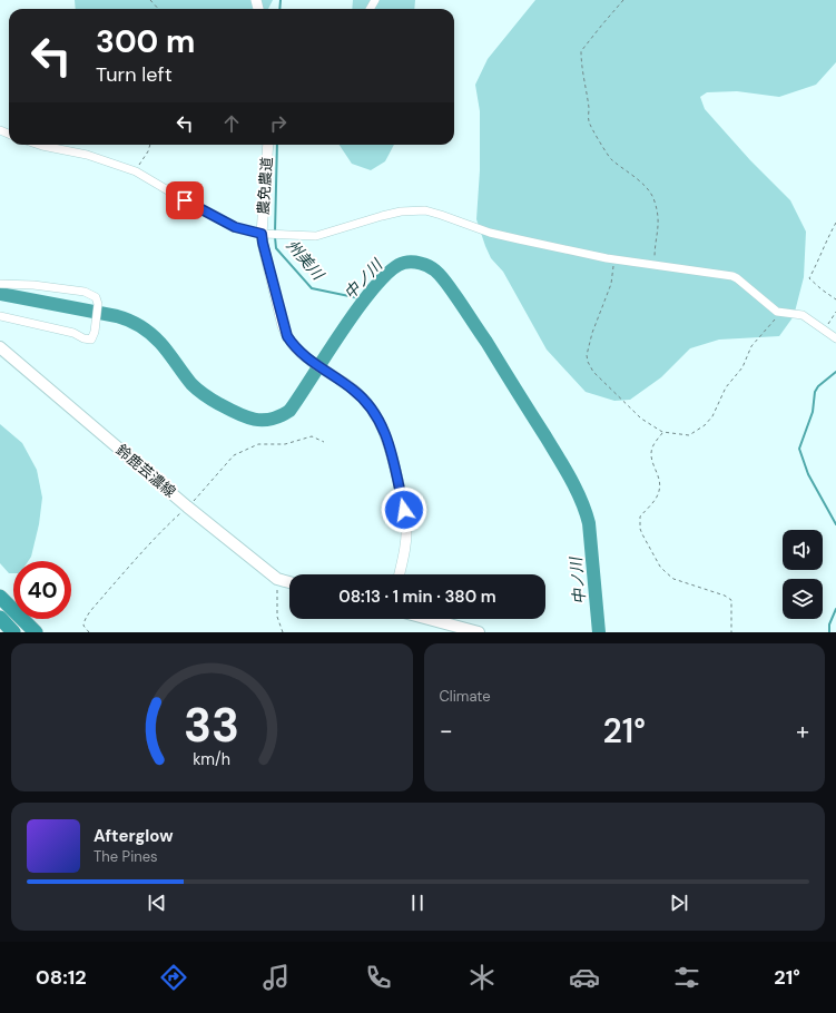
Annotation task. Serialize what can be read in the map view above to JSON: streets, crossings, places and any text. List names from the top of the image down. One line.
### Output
{"streets":{"main road":["鈴鹿芸濃線"],"street":["農免農道"]},"water":["州美川","中ノ川"],"page":{"turn":["300 m","Turn left"],"limit":"40","trip":"08:13 · 1 min · 380 m","tile":"Climate","heat":["−","21°","+"],"song":["Afterglow","The Pines"],"tabs":["08:12","21°"],"gauge":["33","km/h"]}}
